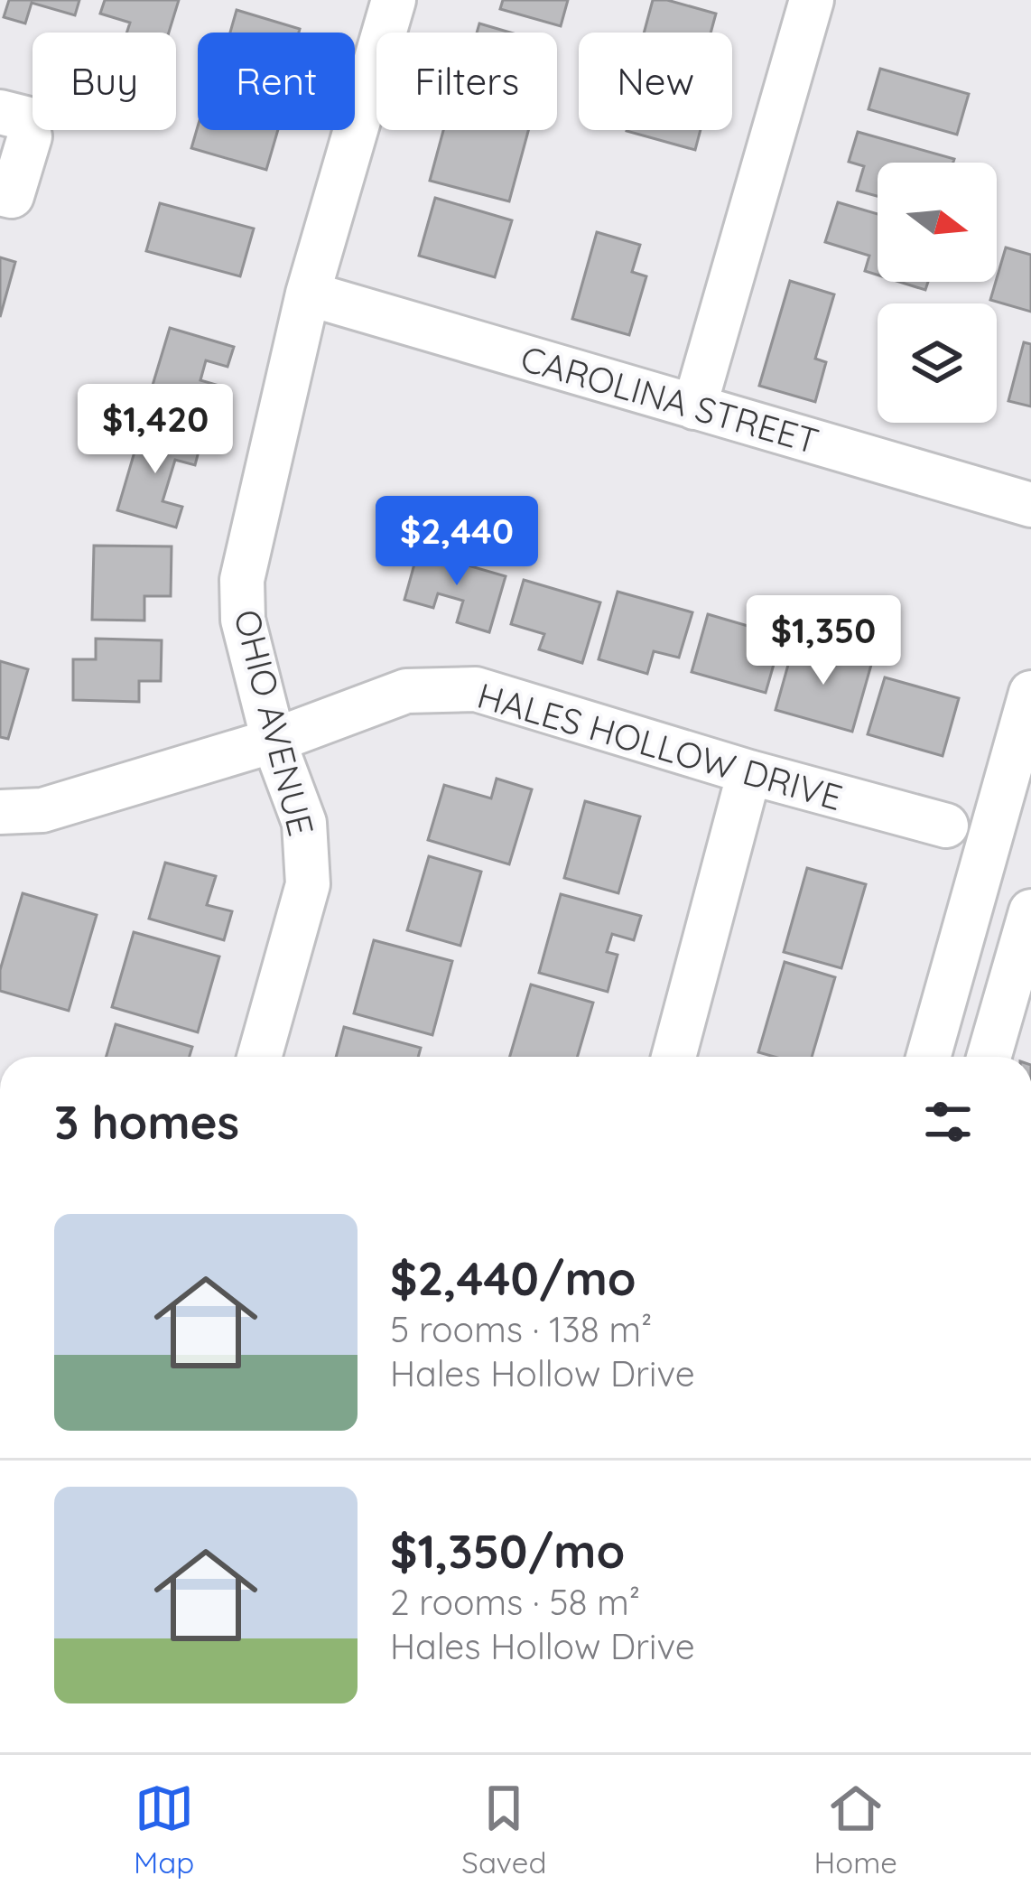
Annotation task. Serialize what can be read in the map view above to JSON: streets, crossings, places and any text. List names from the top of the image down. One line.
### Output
{"streets":{"street":["CAROLINA STREET","OHIO AVENUE","HALES HOLLOW DRIVE"]},"crossings":[["CAROLINA STREET","OHIO AVENUE"],["OHIO AVENUE","HALES HOLLOW DRIVE"]],"north":"right","page":{"chip":["Buy","Rent","Filters","New"],"price":["$1,420","$2,440","$1,350"],"heading":"3 homes","list":[{"name":"$2,440/mo","note":"5 rooms · 138 m² · Hales Hollow Drive"},{"name":"$1,350/mo","note":"2 rooms · 58 m² · Hales Hollow Drive"}],"tabs":["Map","Saved","Home"]}}
